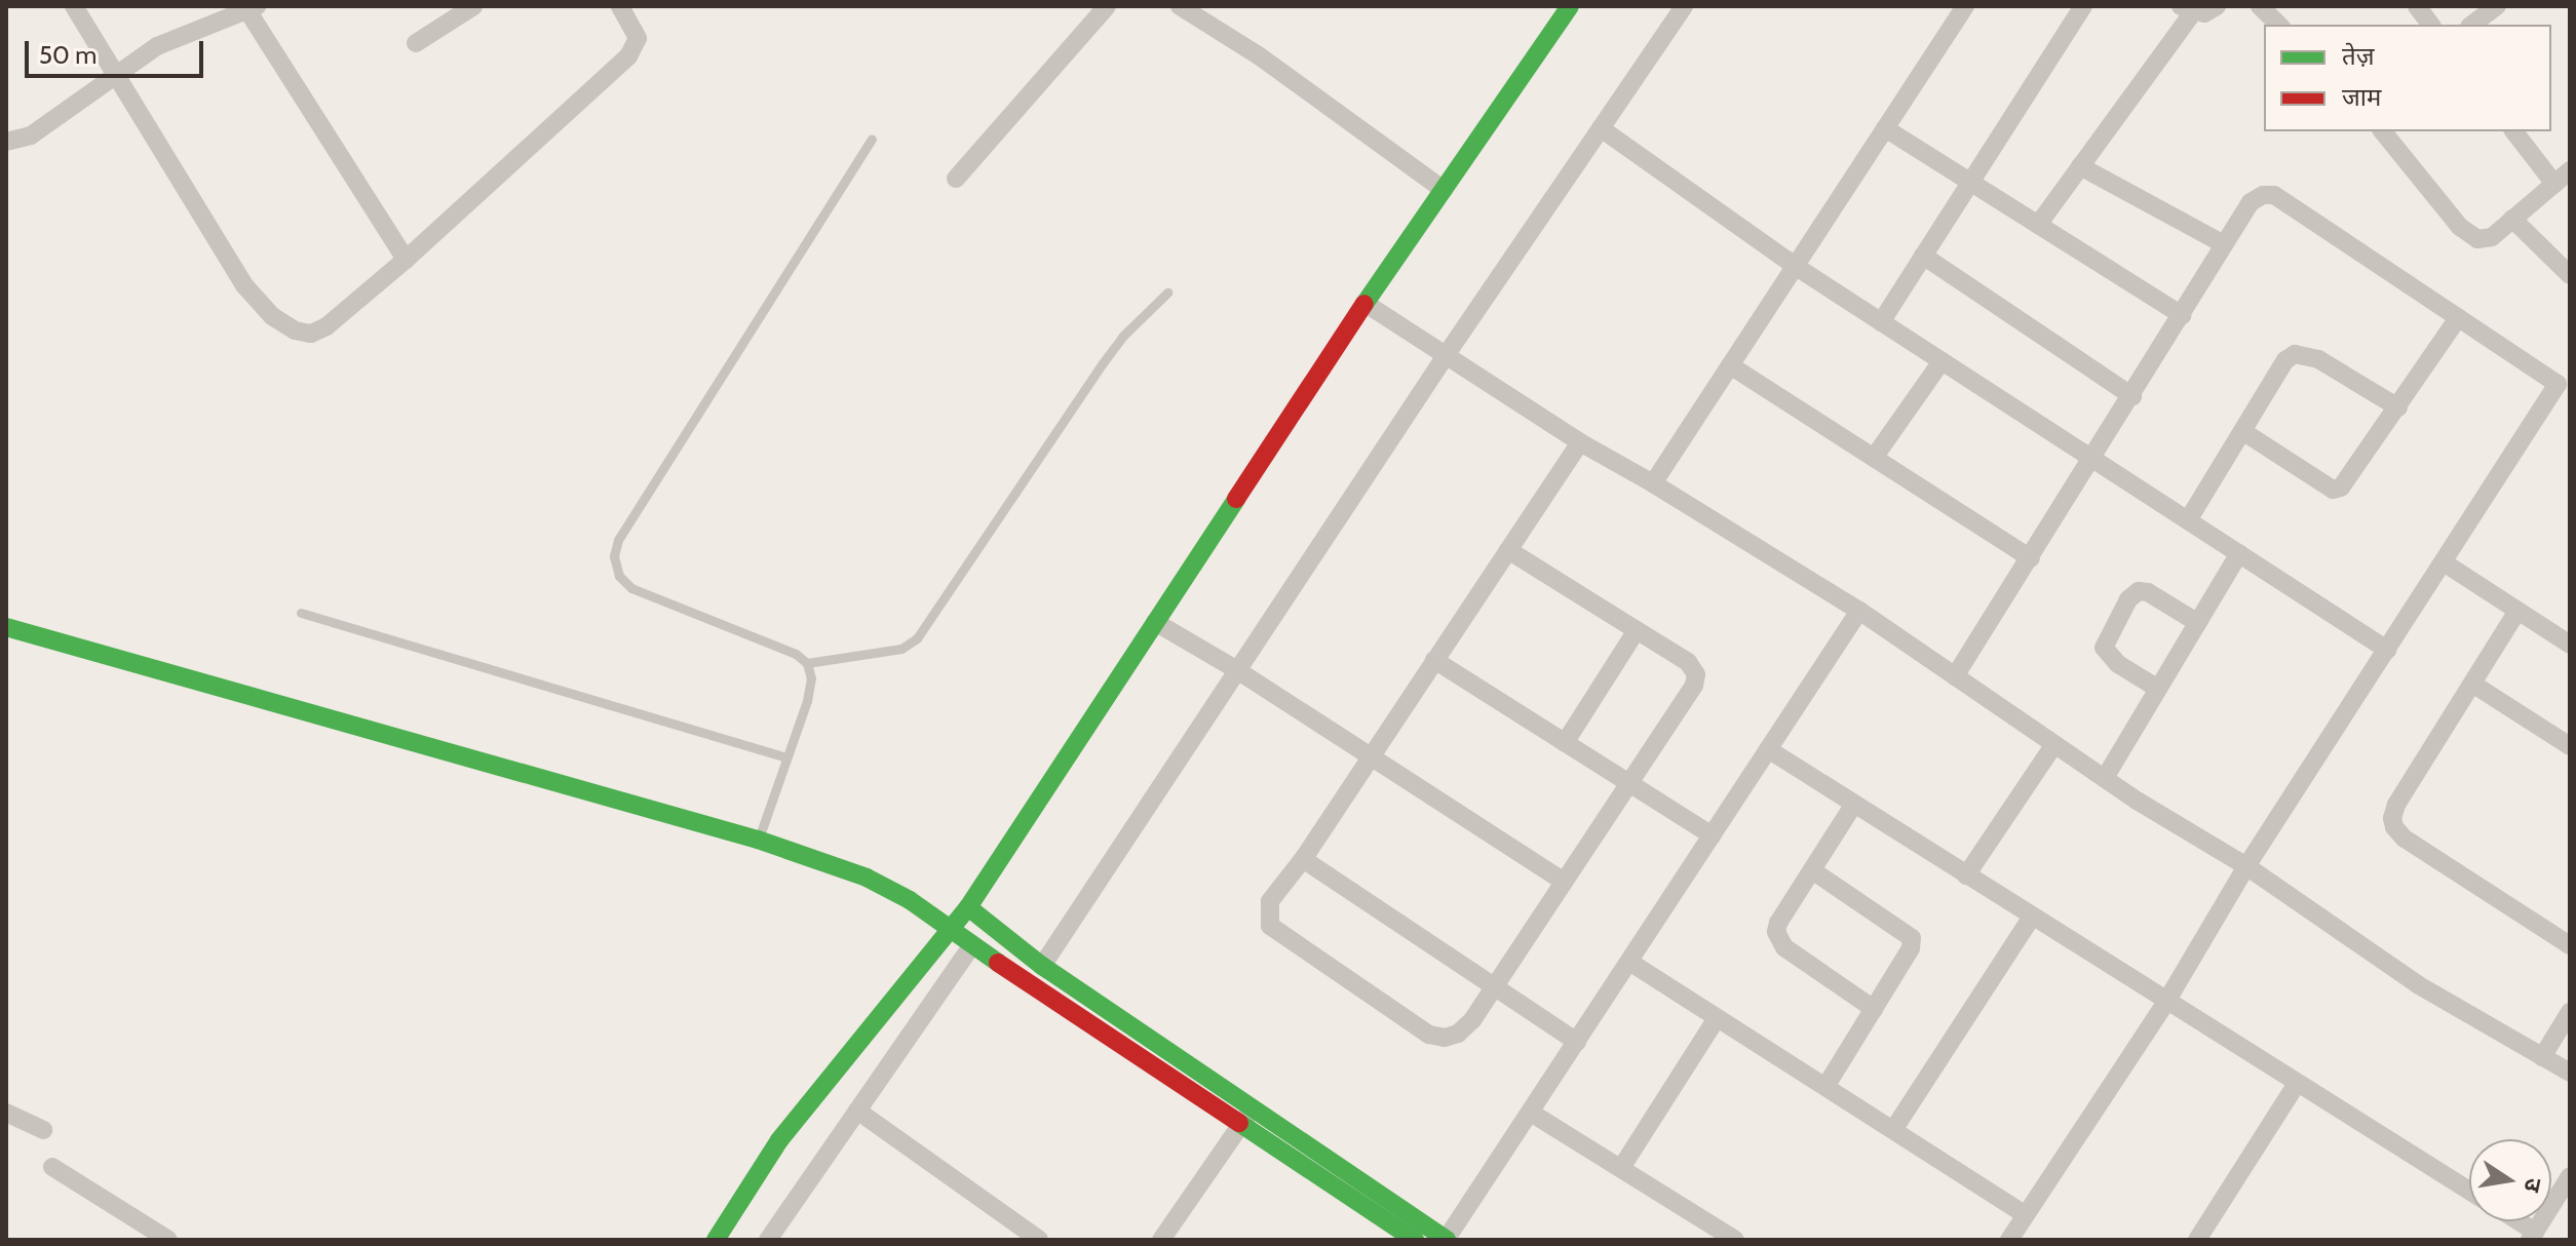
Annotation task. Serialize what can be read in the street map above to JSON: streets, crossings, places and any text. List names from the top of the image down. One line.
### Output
{"legend":["तेज़","जाम"],"scale_bar":"50 m","north":"right"}
